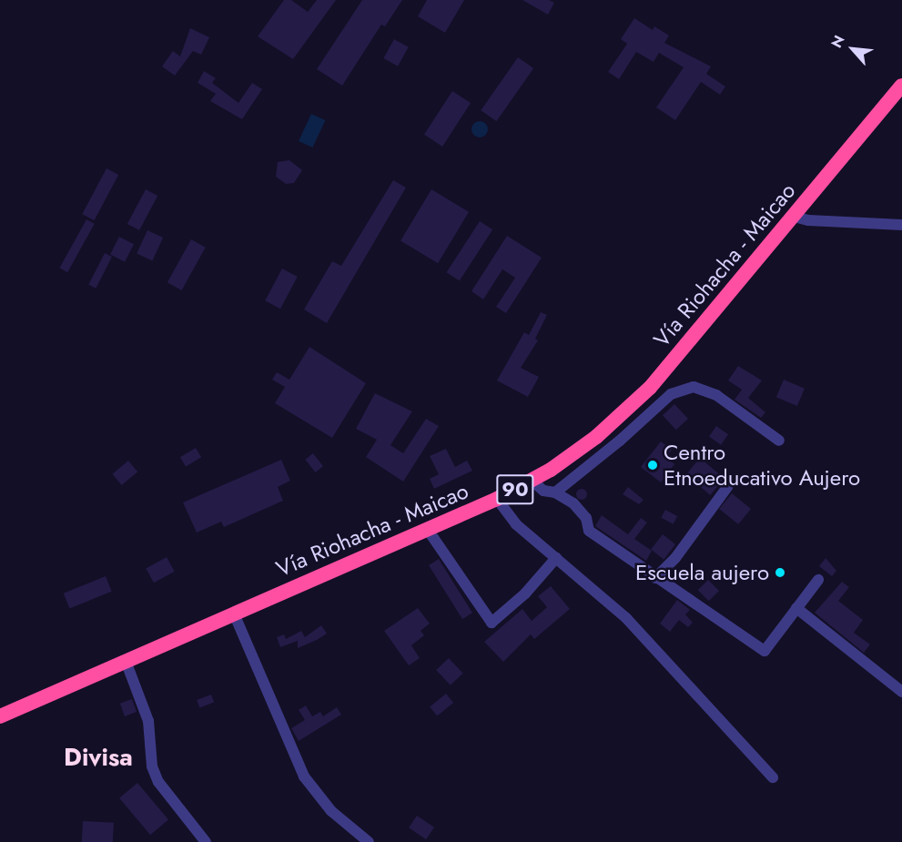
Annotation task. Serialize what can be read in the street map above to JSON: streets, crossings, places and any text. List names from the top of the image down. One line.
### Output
{"streets":{"highway":["Vía Riohacha - Maicao","90"]},"districts":["Divisa"],"places":["Centro Etnoeducativo Aujero","Escuela aujero"],"north":"top left"}
